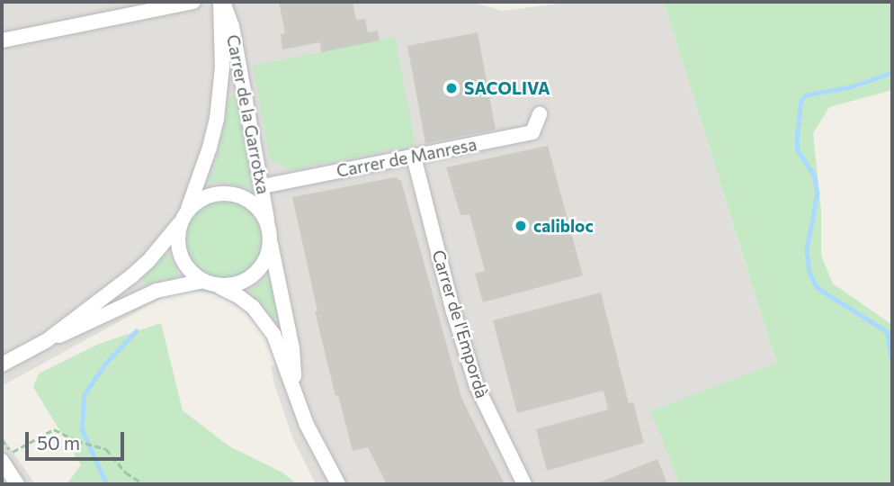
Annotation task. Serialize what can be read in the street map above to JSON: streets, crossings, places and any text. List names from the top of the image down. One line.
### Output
{"streets":{"street":["Carrer de la Garrotxa","Carrer de Manresa","Carrer de l'Empordà"]},"crossings":[["Carrer de la Garrotxa","Carrer de Manresa"],["Carrer de Manresa","Carrer de l'Empordà"]],"places":["SACOLIVA","calibloc"],"scale_bar":"50 m"}
